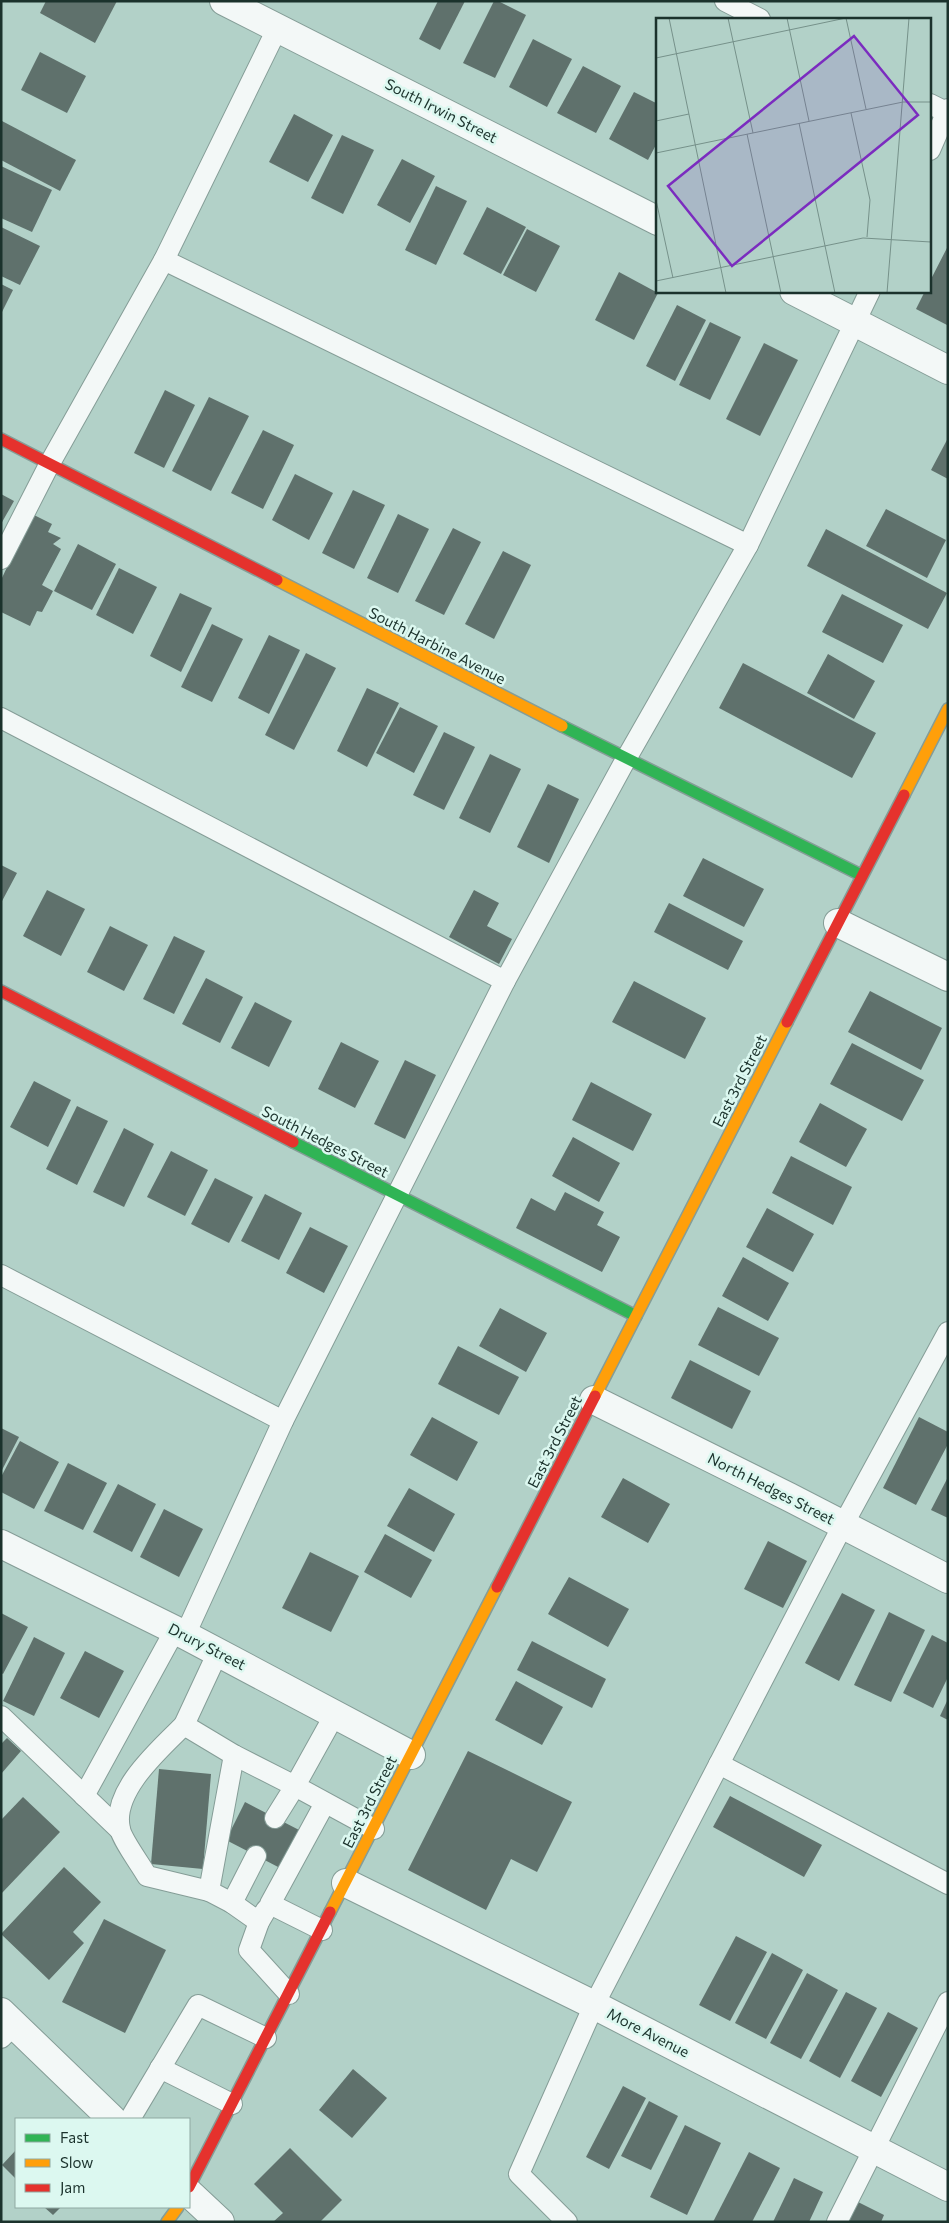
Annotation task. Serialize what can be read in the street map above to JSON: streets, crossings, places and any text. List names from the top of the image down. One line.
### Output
{"streets":{"main road":["South Harbine Avenue","East 3rd Street","South Hedges Street"],"street":["South Irwin Street","North Hedges Street","Drury Street","More Avenue"]},"crossings":[["South Harbine Avenue","East 3rd Street"],["East 3rd Street","South Hedges Street"],["East 3rd Street","North Hedges Street"],["East 3rd Street","Drury Street"],["East 3rd Street","More Avenue"]],"legend":["Fast","Slow","Jam"]}
